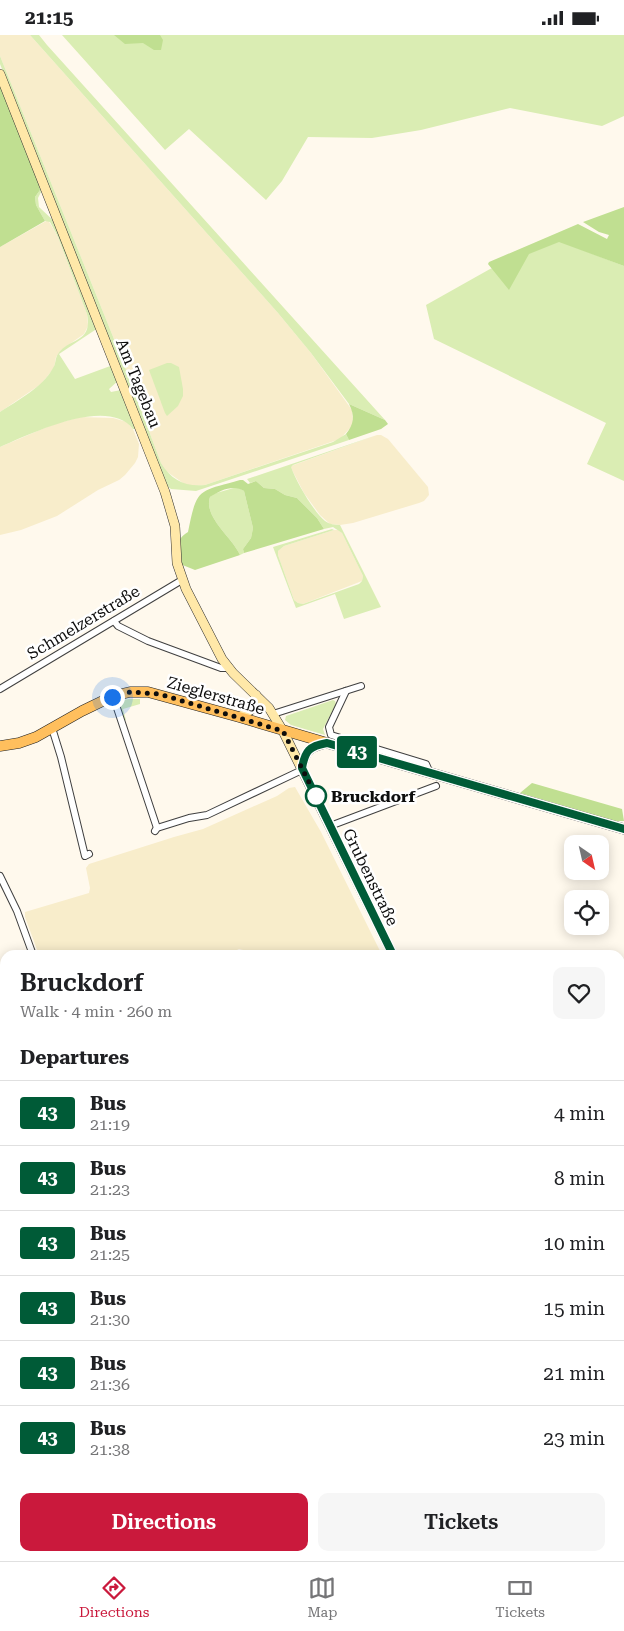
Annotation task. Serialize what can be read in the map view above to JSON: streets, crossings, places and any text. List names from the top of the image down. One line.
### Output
{"streets":{"main road":["Zieglerstraße"],"street":["Am Tagebau","Schmelzerstraße","Grubenstraße"]},"crossings":[["Am Tagebau","Schmelzerstraße"],["Am Tagebau","Zieglerstraße"],["Am Tagebau","Grubenstraße"],["Zieglerstraße","Grubenstraße"]],"places":["Bruckdorf"],"lines":["bus line 43"],"north":"bottom right","page":{"status":"21:15","on_map":"43","heading":[["Bruckdorf","Walk · 4 min · 260 m"],"Departures"],"list":[{"mark":"43","name":"Bus","note":"21:19","value":"4 min"},{"mark":"43","name":"Bus","note":"21:23","value":"8 min"},{"mark":"43","name":"Bus","note":"21:25","value":"10 min"},{"mark":"43","name":"Bus","note":"21:30","value":"15 min"},{"mark":"43","name":"Bus","note":"21:36","value":"21 min"},{"mark":"43","name":"Bus","note":"21:38","value":"23 min"}],"buttons":["Directions","Tickets"],"tabs":["Directions","Map","Tickets"]}}
